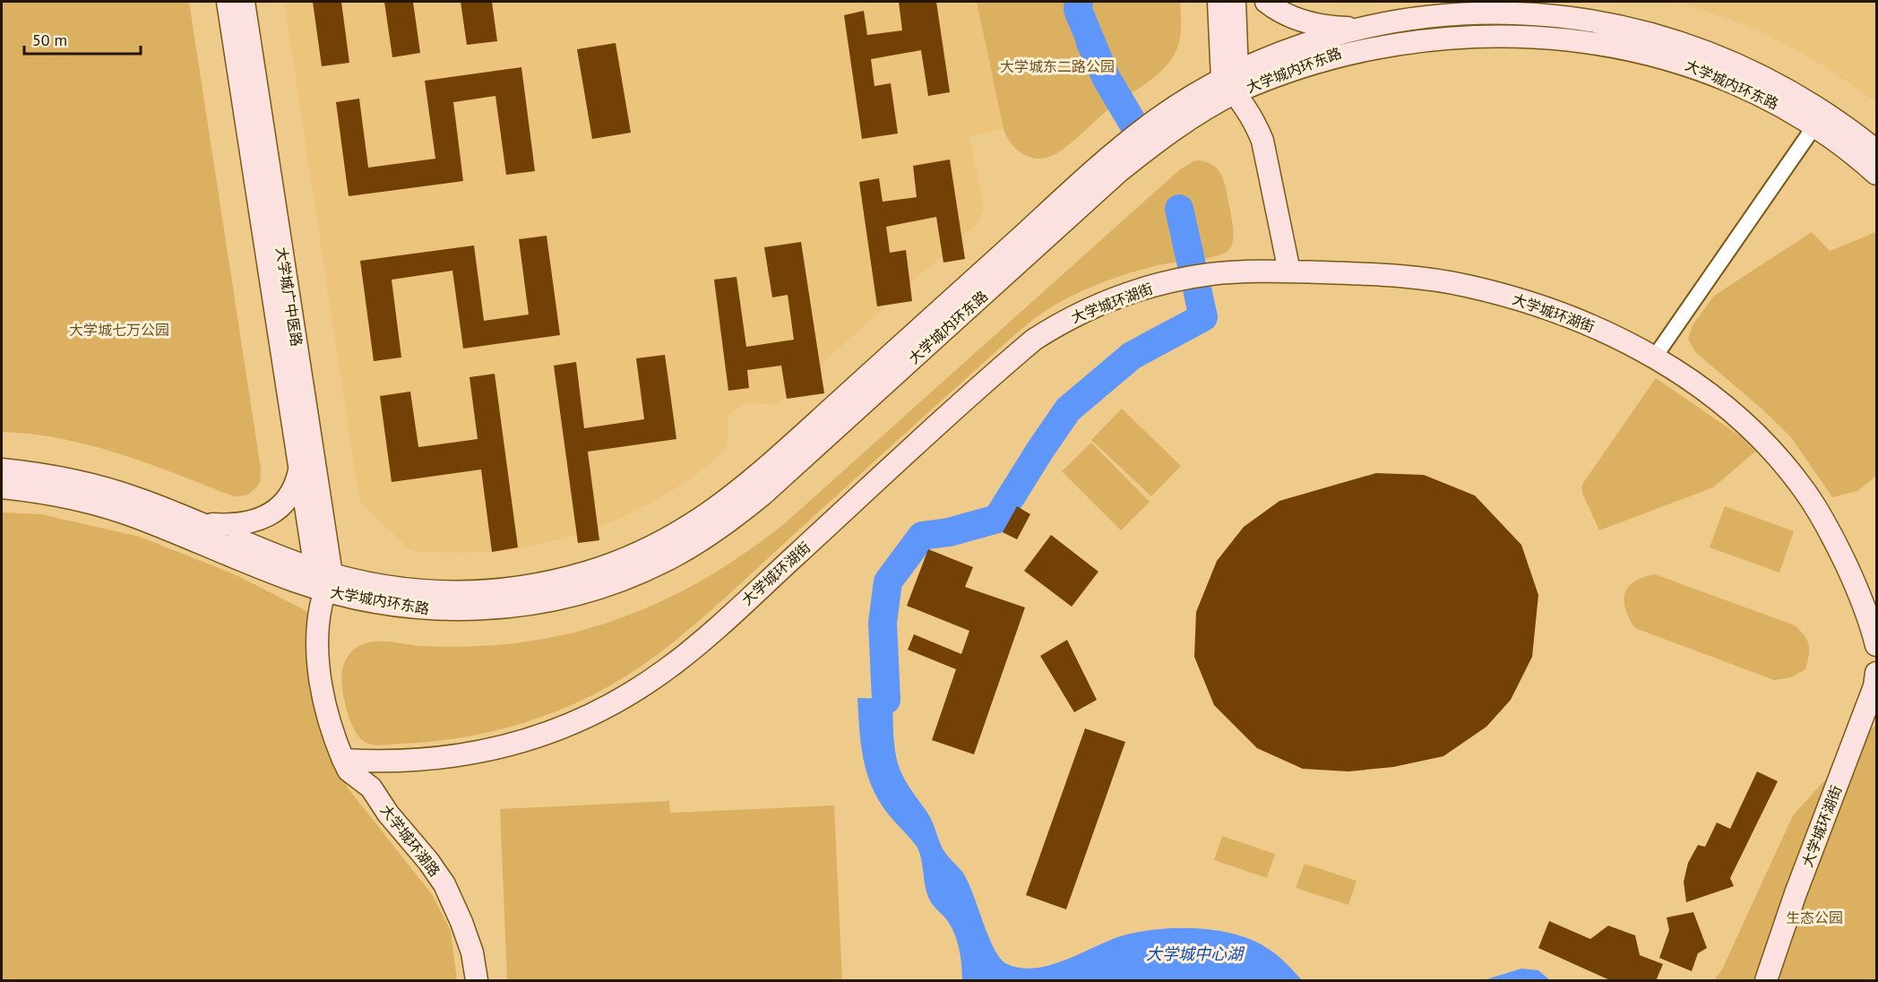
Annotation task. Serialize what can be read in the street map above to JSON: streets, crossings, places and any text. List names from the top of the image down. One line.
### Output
{"streets":{"main road":["大学城内环东路","大学城广中医路","大学城环湖街","大学城环湖路"]},"crossings":[["大学城内环东路","大学城广中医路"],["大学城广中医路","大学城环湖街"],["大学城广中医路","大学城环湖路"],["大学城环湖街","大学城环湖路"]],"water":["大学城中心湖"],"parks":["大学城东二路公园","大学城七万公园","生态公园"],"scale_bar":"50 m"}
